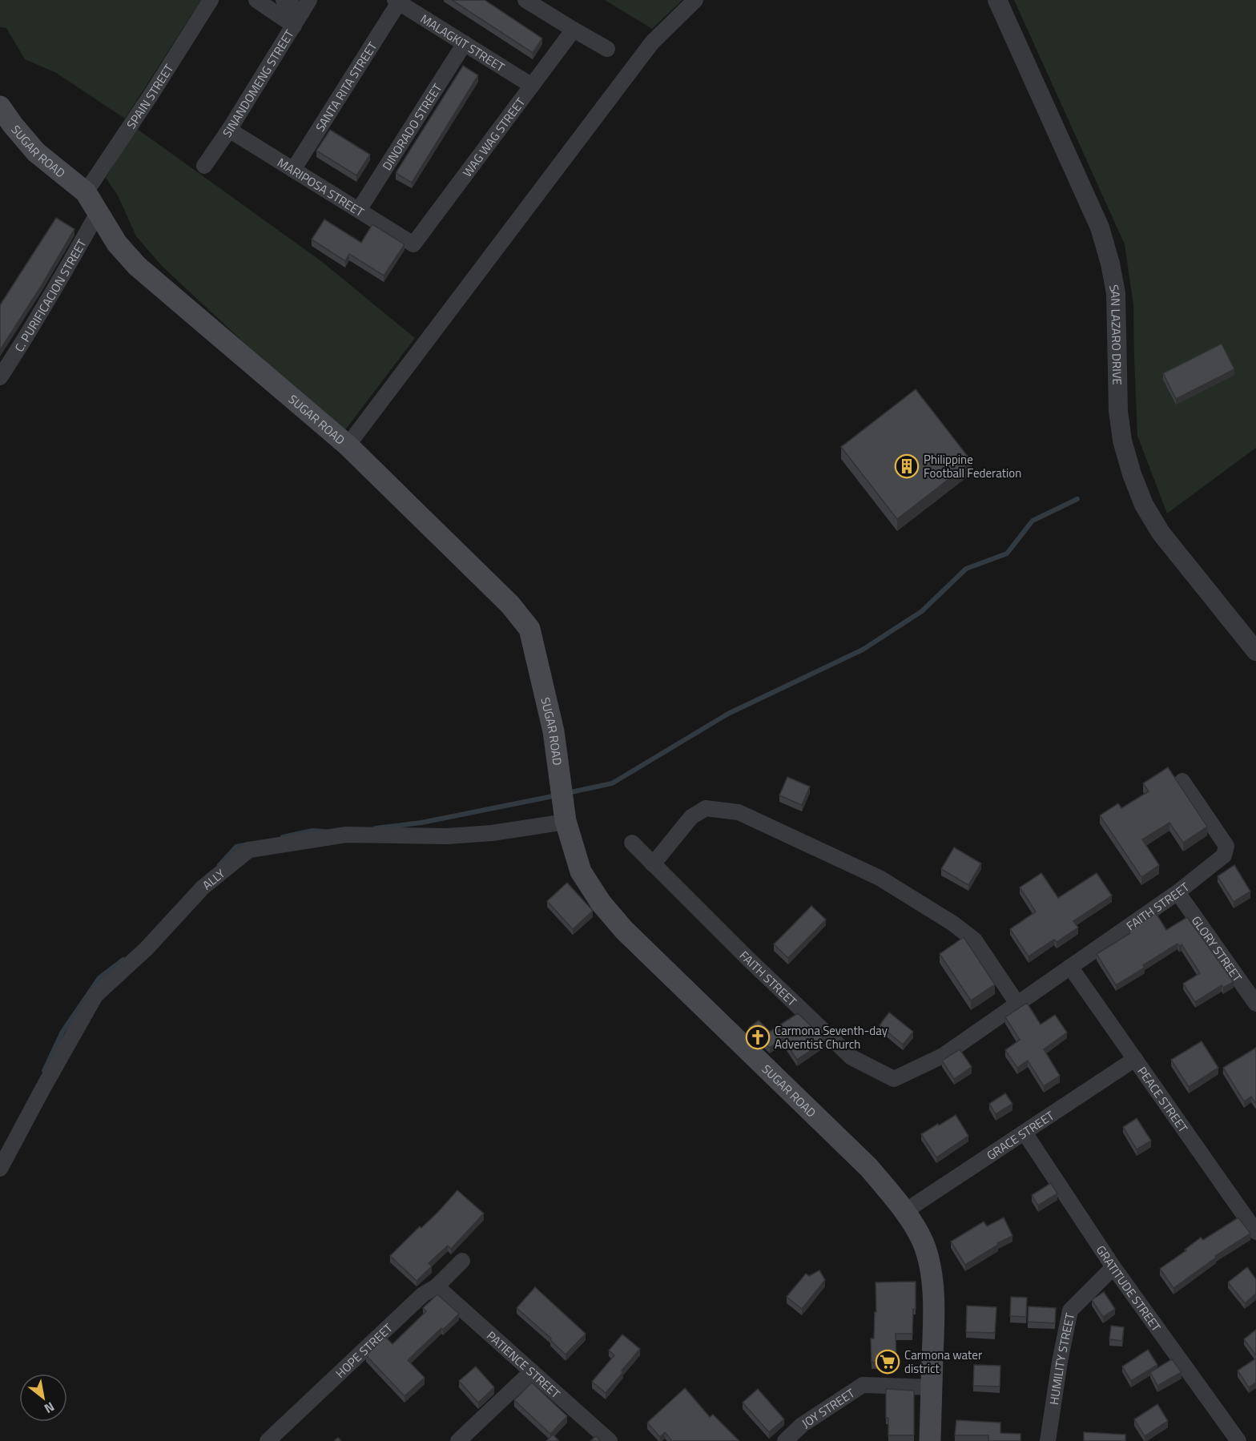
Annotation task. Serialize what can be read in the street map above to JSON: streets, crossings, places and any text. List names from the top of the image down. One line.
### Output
{"streets":{"main road":["SUGAR ROAD"],"street":["MALAGKIT STREET","SINANDOMENG STREET","SANTA RITA STREET","SPAIN STREET","DINORADO STREET","WAG WAG STREET","MARIPOSA STREET","C. PURIFICACION STREET","SAN LAZARO DRIVE","ALLY","FAITH STREET","GLORY STREET","PEACE STREET","GRACE STREET","GRATITUDE STREET","HOPE STREET","HUMILITY STREET","PATIENCE STREET","JOY STREET"]},"crossings":[["MALAGKIT STREET","SANTA RITA STREET"],["MALAGKIT STREET","DINORADO STREET"],["MALAGKIT STREET","WAG WAG STREET"],["SINANDOMENG STREET","MARIPOSA STREET"],["SANTA RITA STREET","MARIPOSA STREET"],["SPAIN STREET","SUGAR ROAD"],["DINORADO STREET","MARIPOSA STREET"],["WAG WAG STREET","MARIPOSA STREET"],["SUGAR ROAD","C. PURIFICACION STREET"],["SUGAR ROAD","ALLY"],["SUGAR ROAD","GRACE STREET"],["SUGAR ROAD","JOY STREET"],["FAITH STREET","GLORY STREET"],["FAITH STREET","PEACE STREET"],["PEACE STREET","GRACE STREET"],["GRACE STREET","GRATITUDE STREET"],["GRATITUDE STREET","HUMILITY STREET"],["HOPE STREET","PATIENCE STREET"]],"places":{"building":["Philippine Football Federation"],"church":["Carmona Seventh-day Adventist Church"],"supermarket":["Carmona water district"]},"north":"bottom right"}
